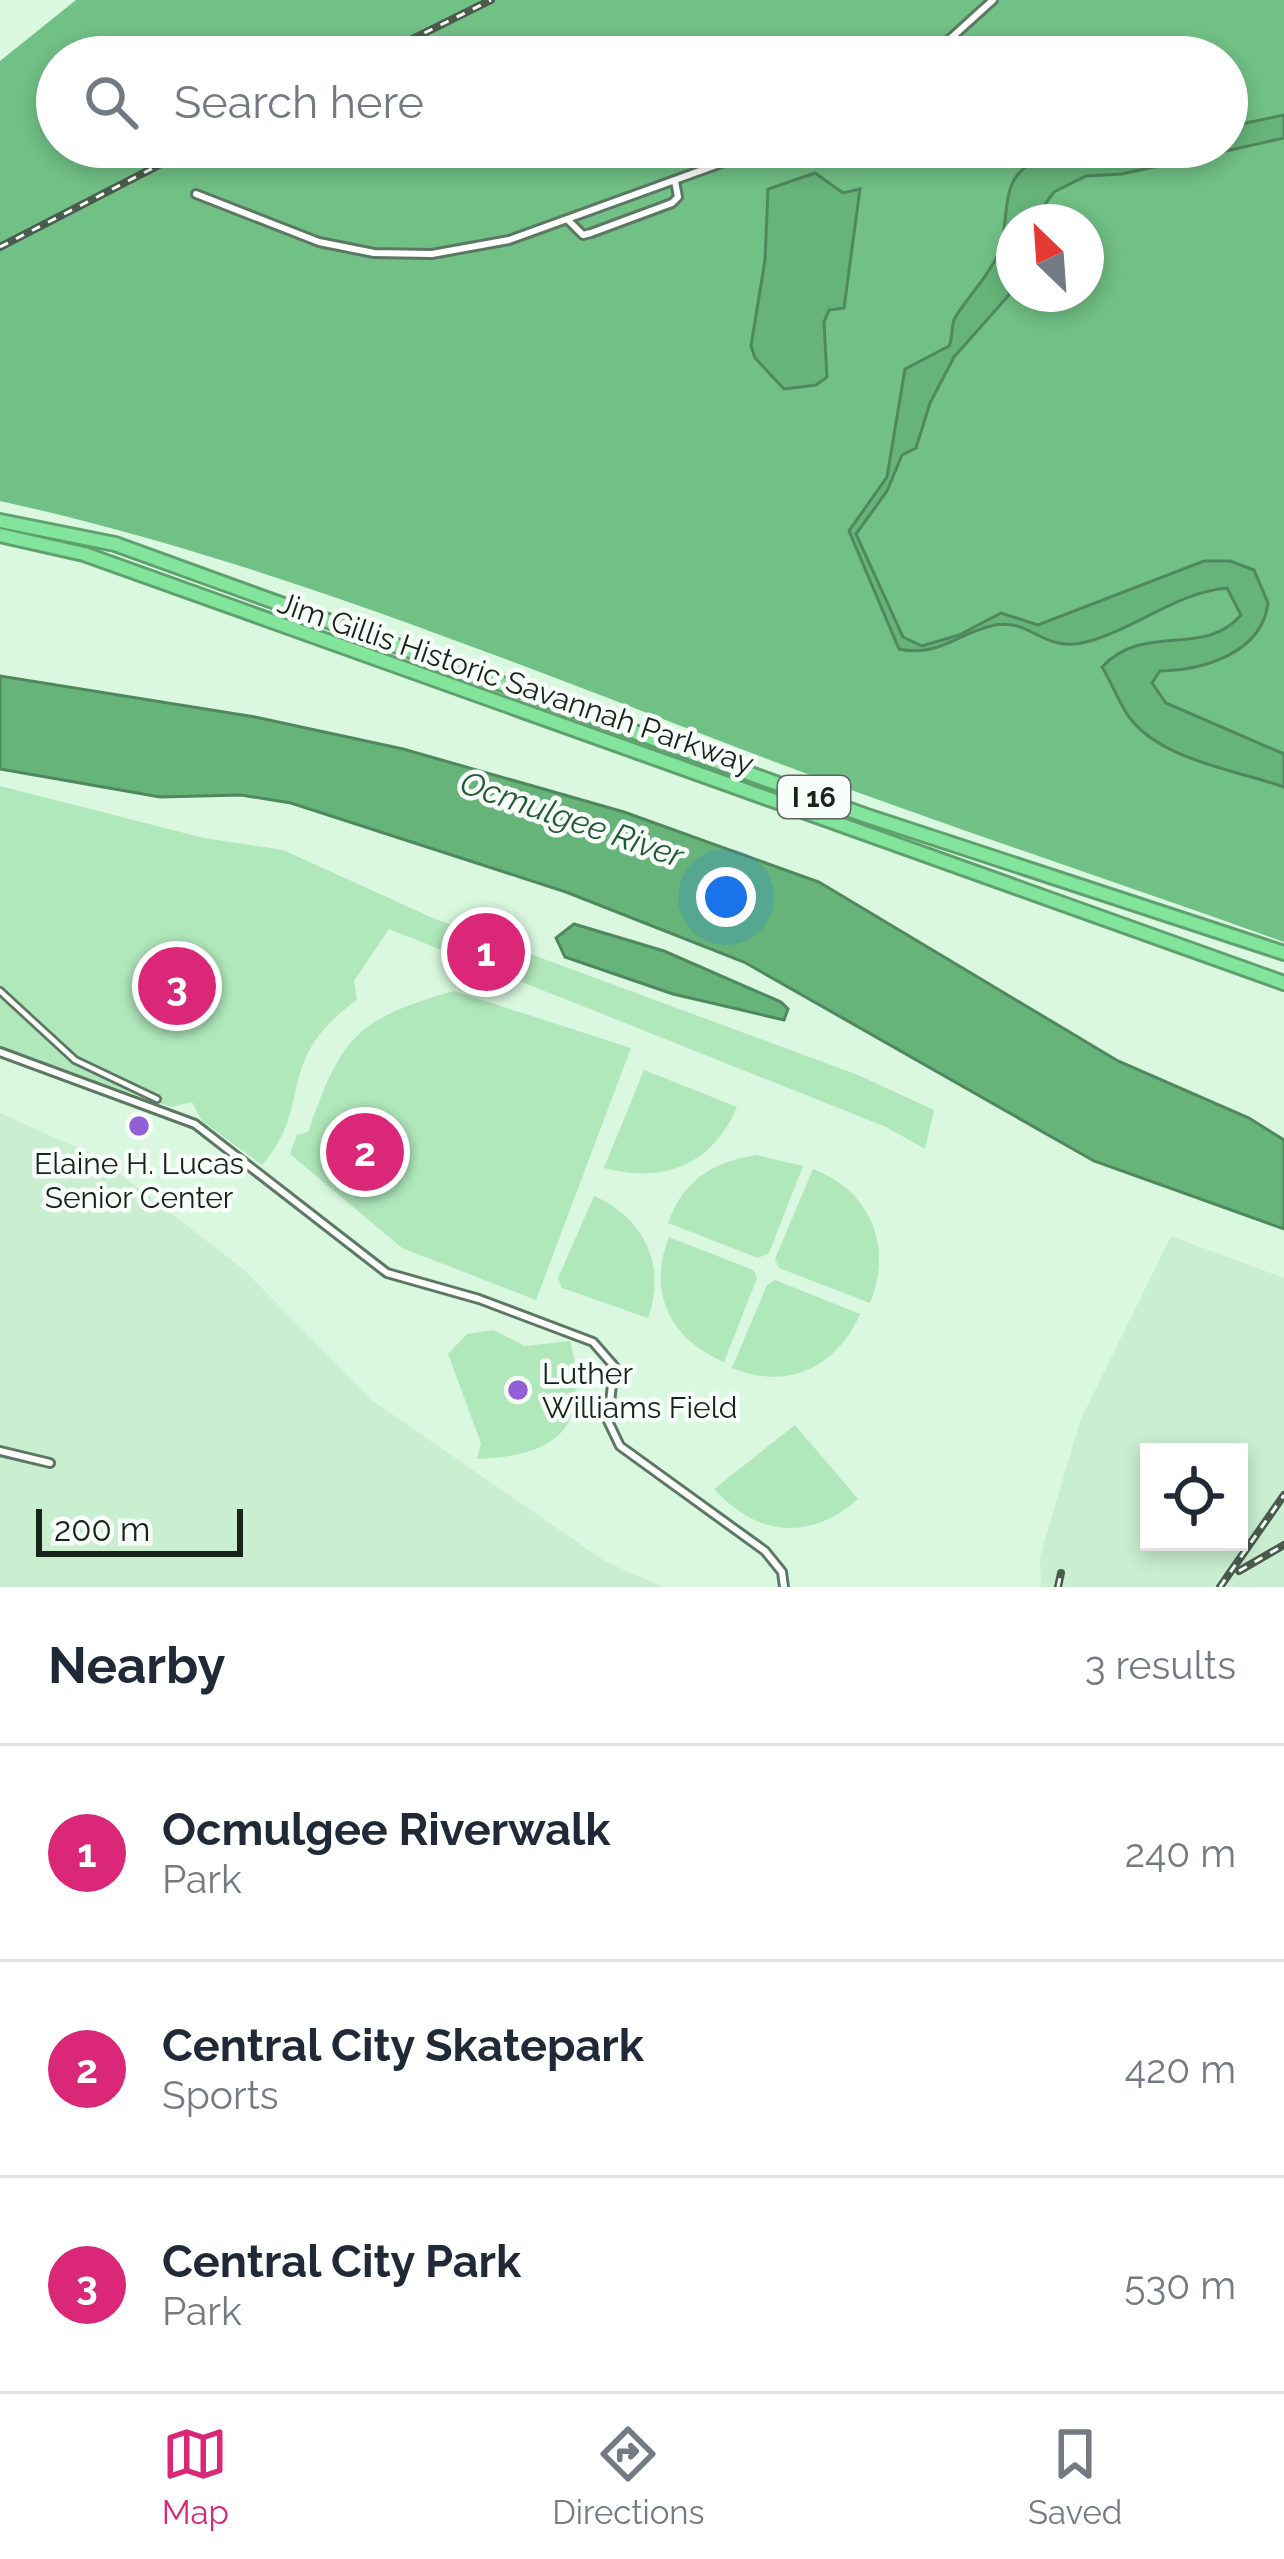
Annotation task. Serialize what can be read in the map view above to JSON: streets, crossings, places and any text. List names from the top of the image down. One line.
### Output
{"streets":{"highway":["Jim Gillis Historic Savannah Parkway","I 16"]},"water":["Ocmulgee River"],"places":["Elaine H. Lucas Senior Center","Luther Williams Field"],"scale_bar":"200 m","north":"top left","page":{"search":"Search here","pins":["1","3","2"],"scale":"200 m","heading":["Nearby","3 results"],"list":[{"mark":"1","name":"Ocmulgee Riverwalk","note":"Park","value":"240 m"},{"mark":"2","name":"Central City Skatepark","note":"Sports","value":"420 m"},{"mark":"3","name":"Central City Park","note":"Park","value":"530 m"}],"nav":["Map","Directions","Saved"]}}
